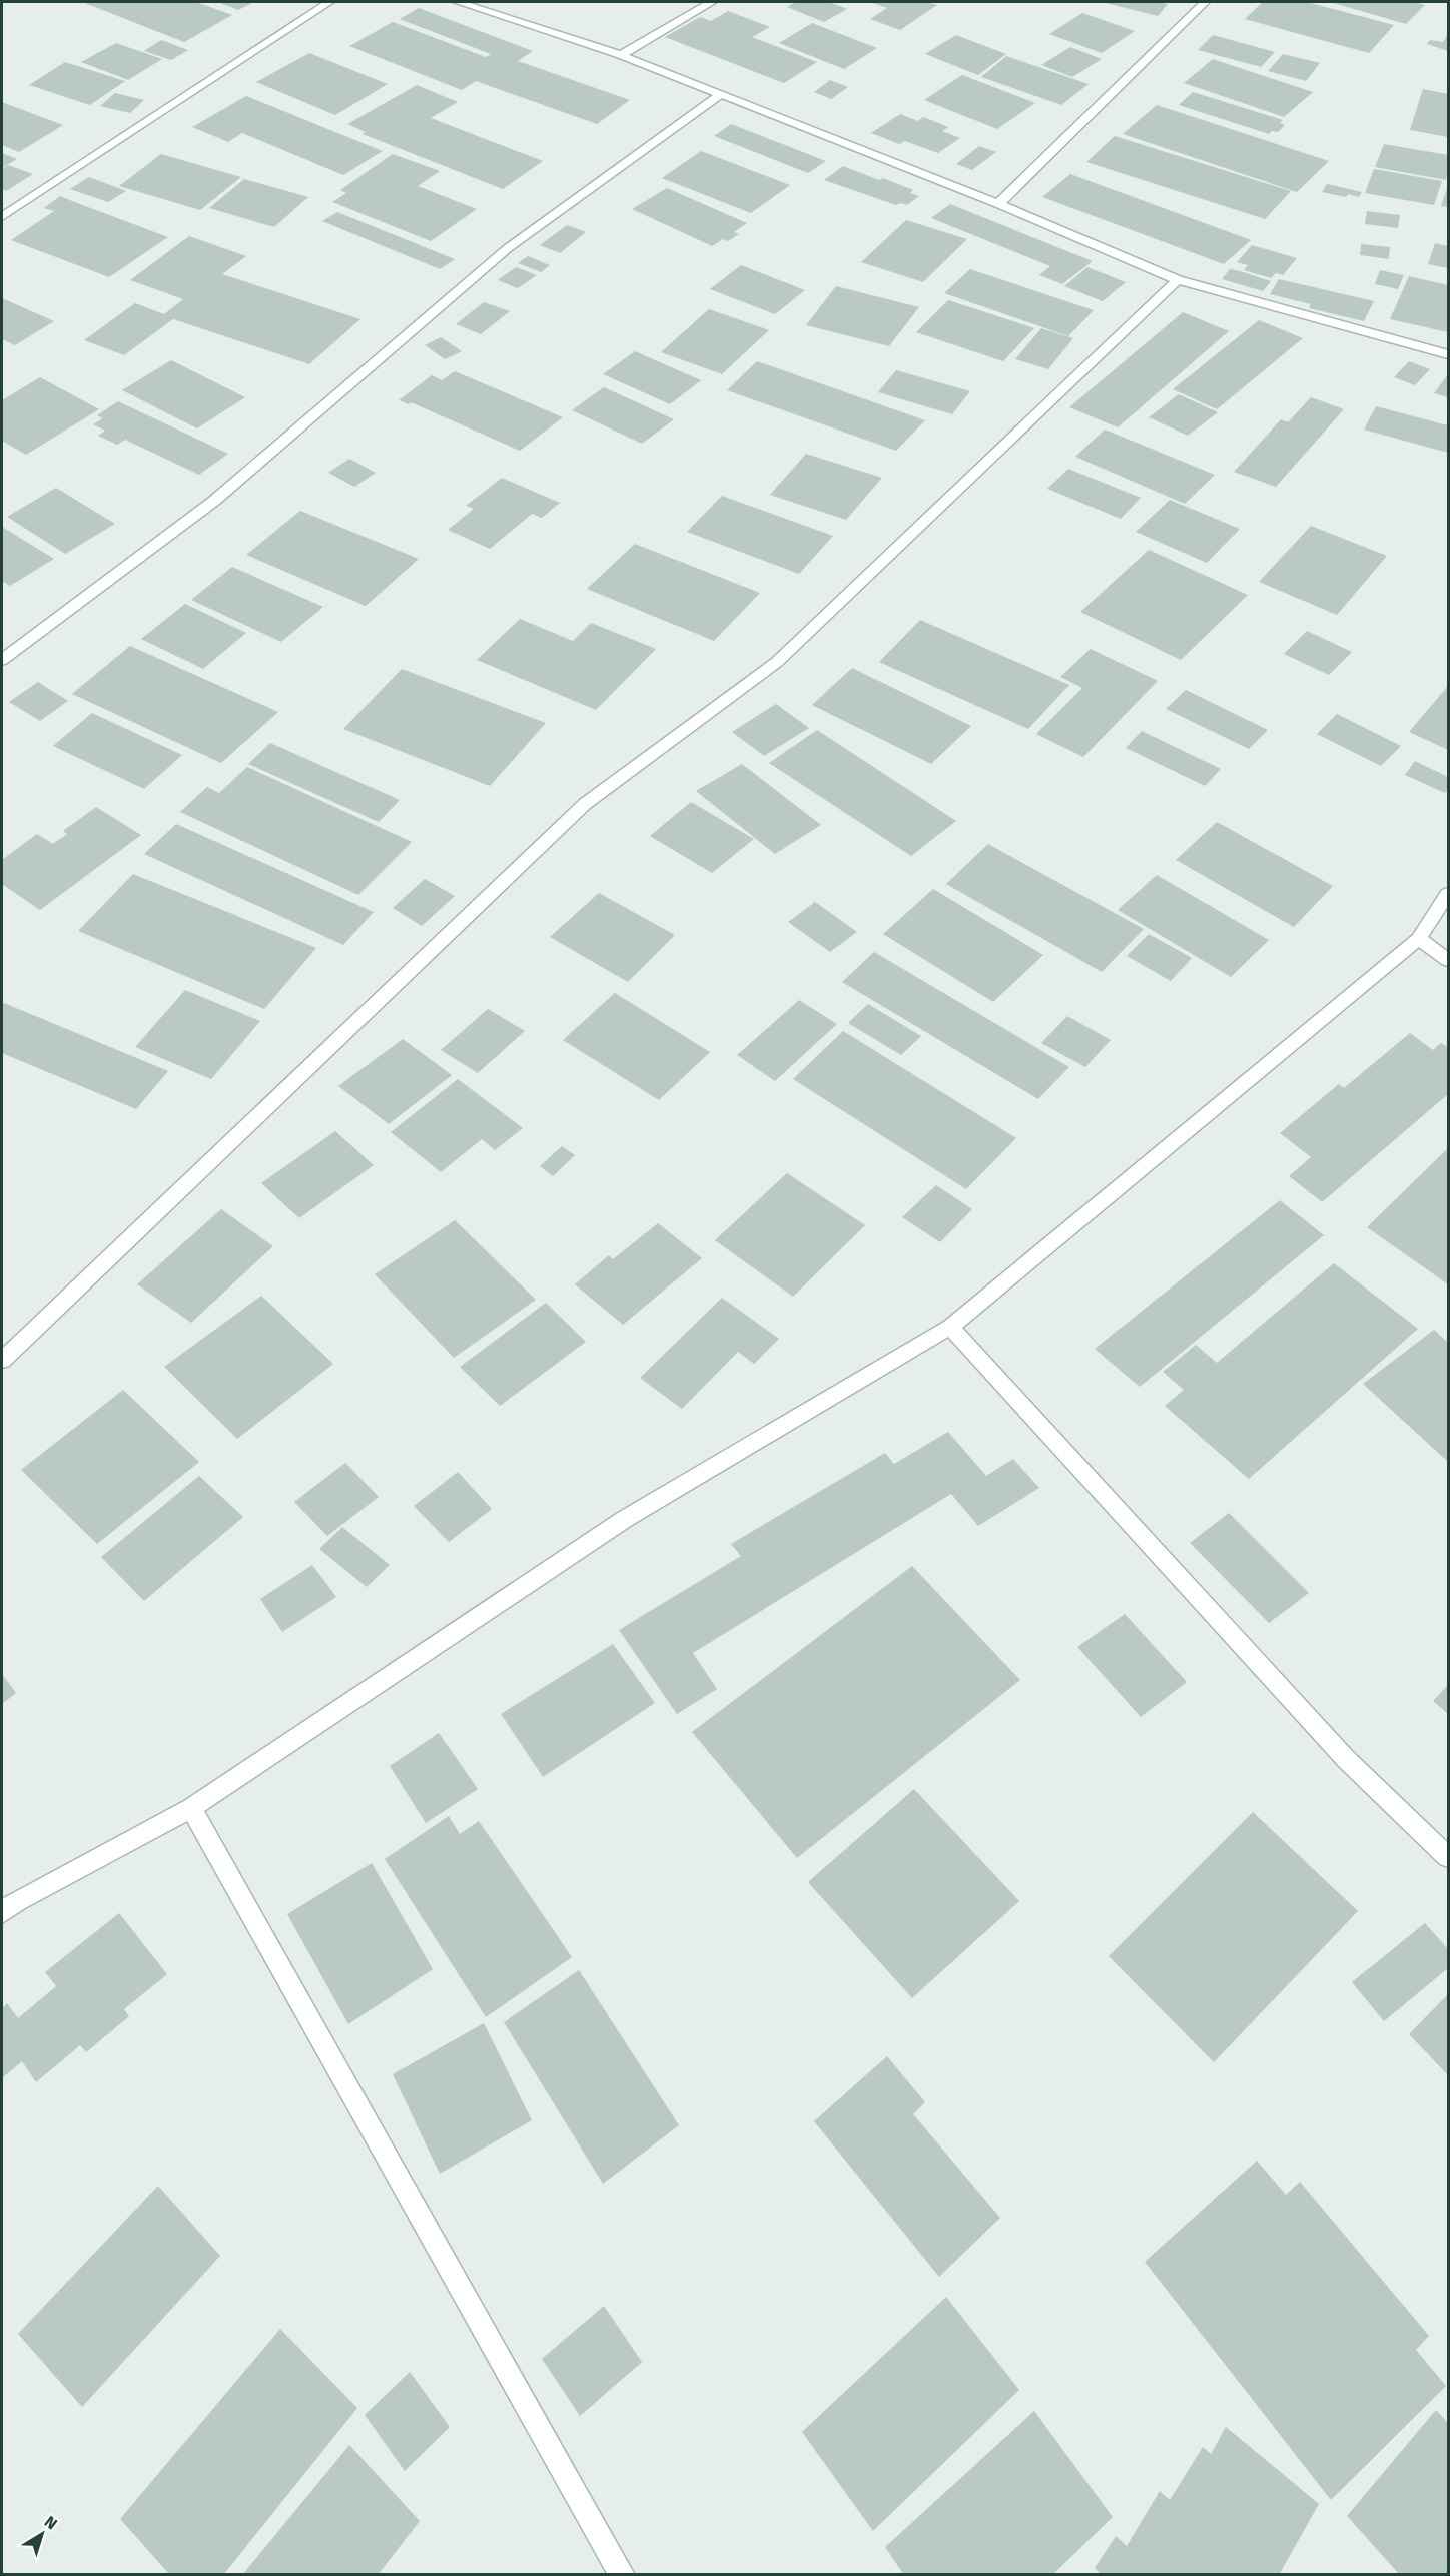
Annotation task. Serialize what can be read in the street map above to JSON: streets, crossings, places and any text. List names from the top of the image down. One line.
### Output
{"north":"top right"}
